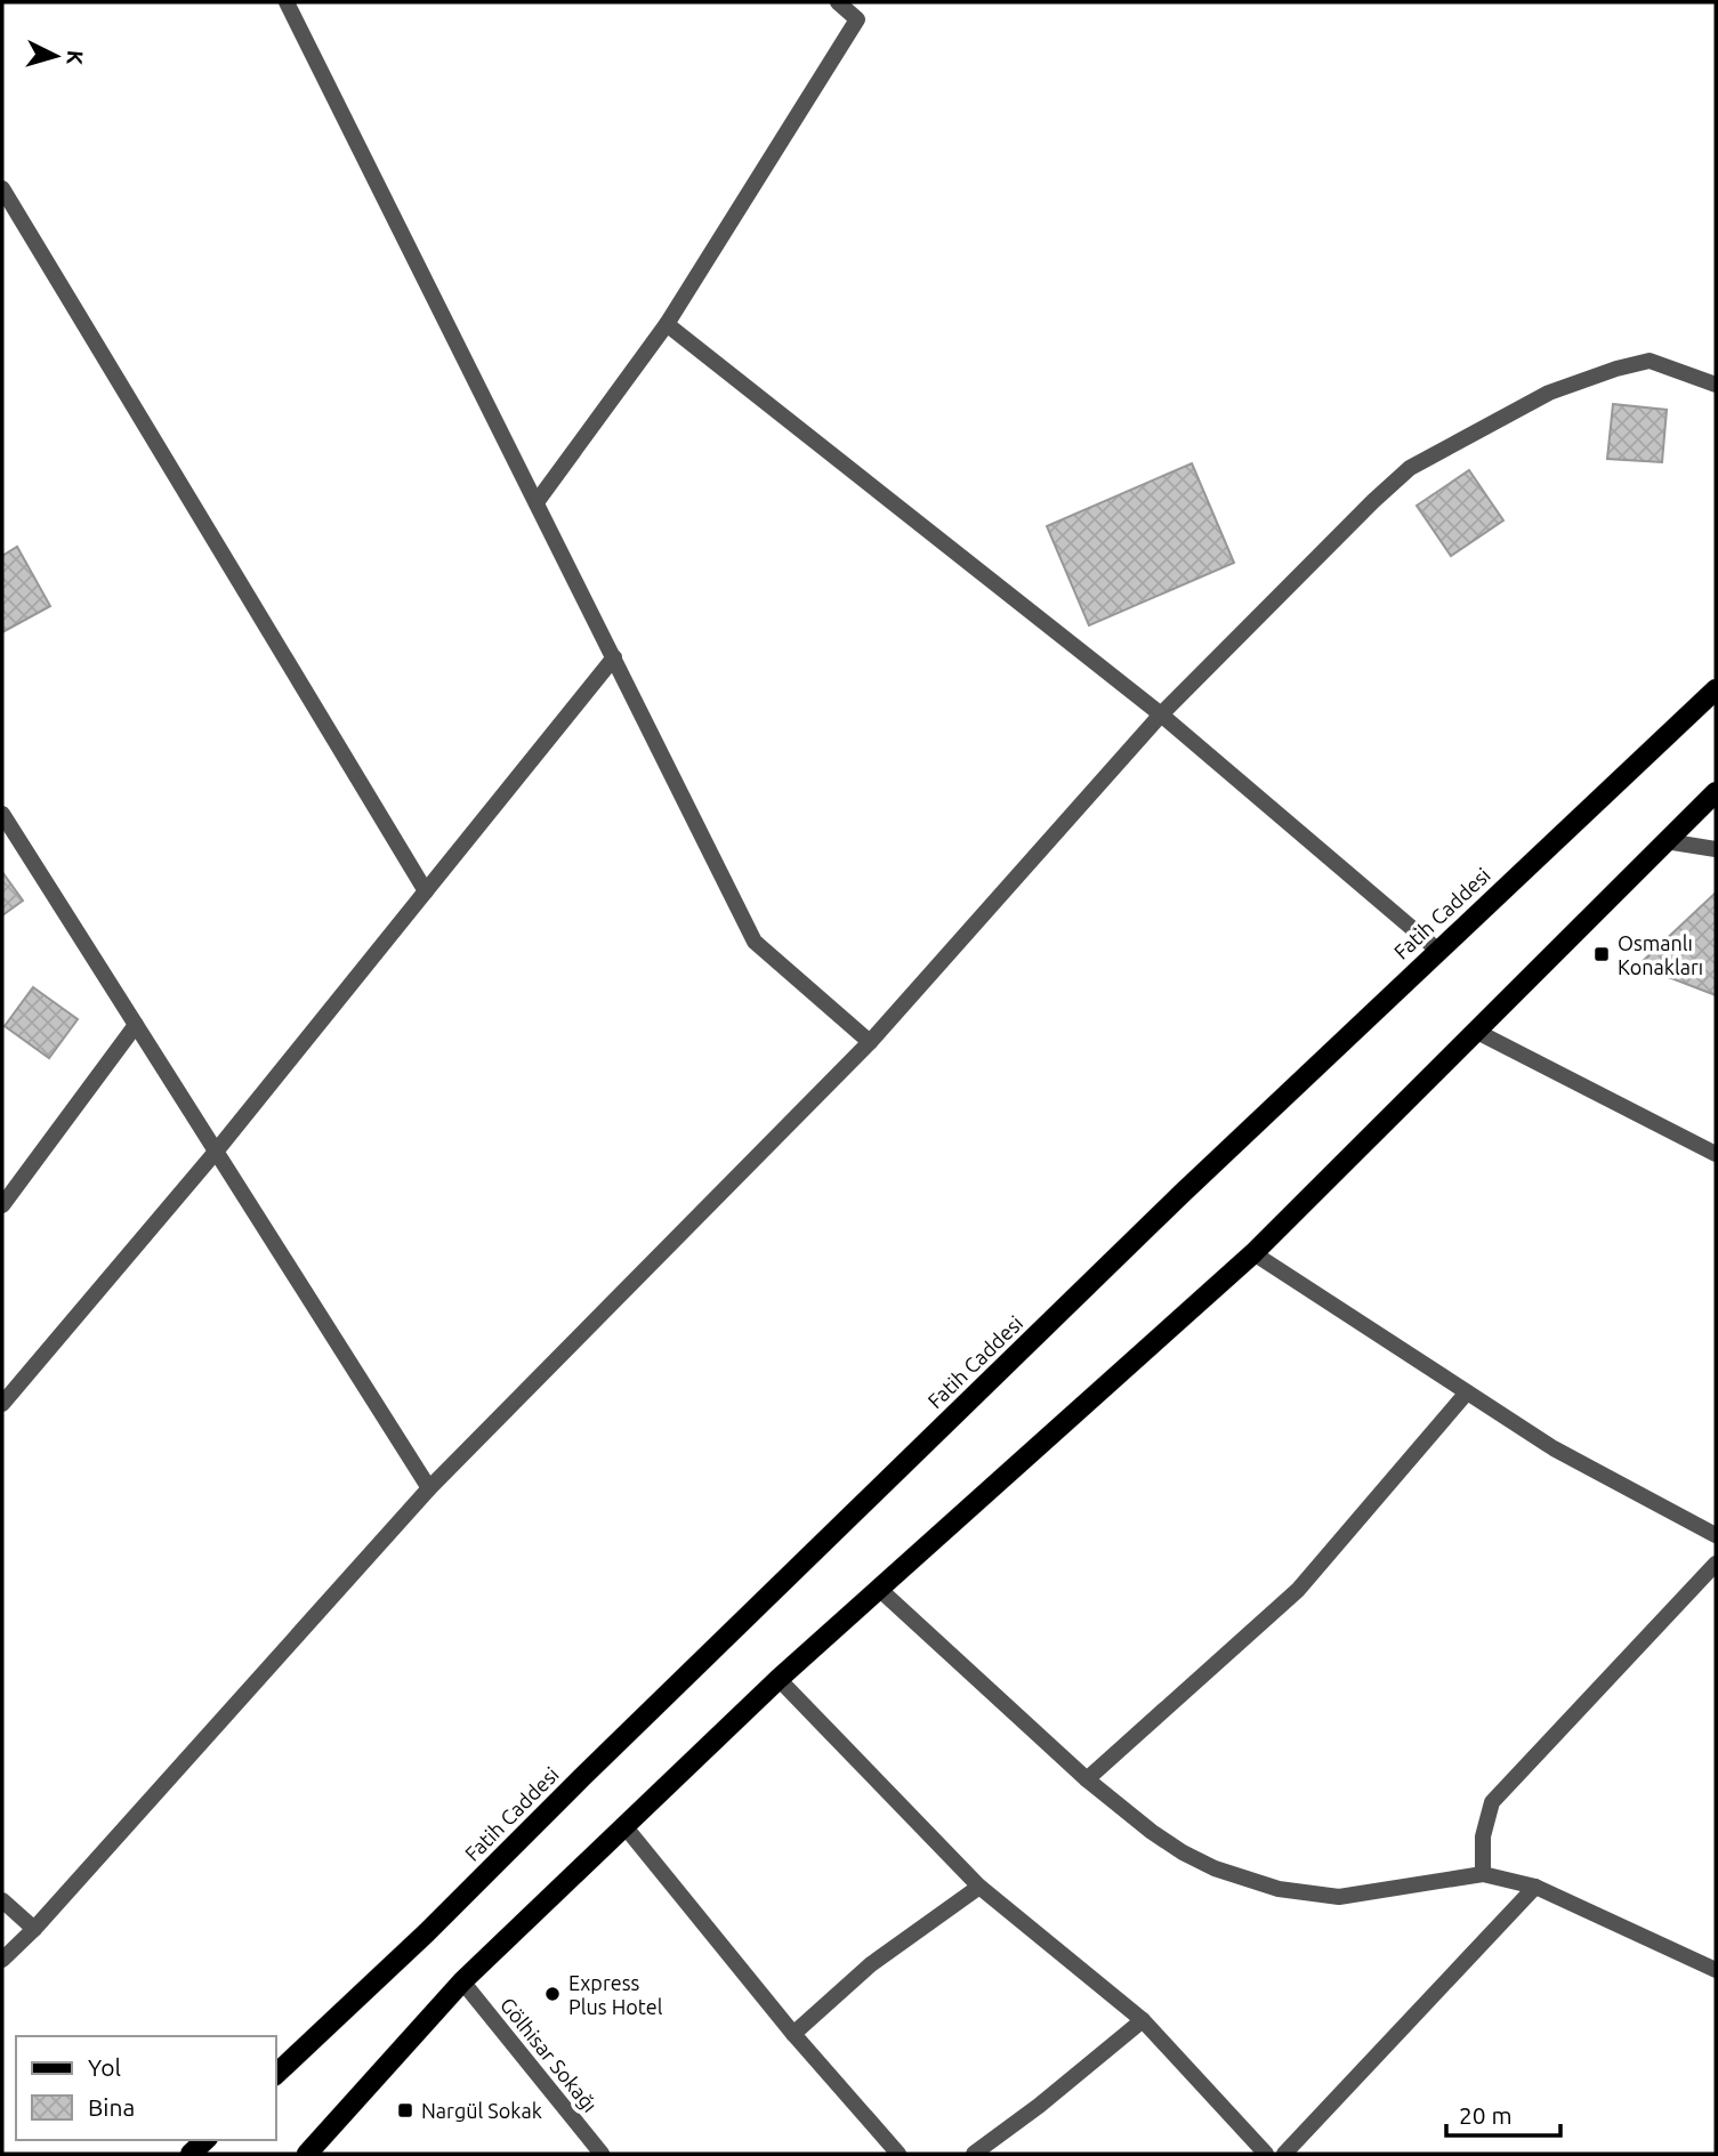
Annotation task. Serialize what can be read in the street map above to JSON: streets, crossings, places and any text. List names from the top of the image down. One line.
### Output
{"streets":{"main road":["Fatih Caddesi"],"street":["Gölhisar Sokağı"]},"places":{"transit":["Osmanlı Konakları","Nargül Sokak"],"other":["Express Plus Hotel"]},"legend":["Yol","Bina"],"scale_bar":"20 m","north":"right"}
